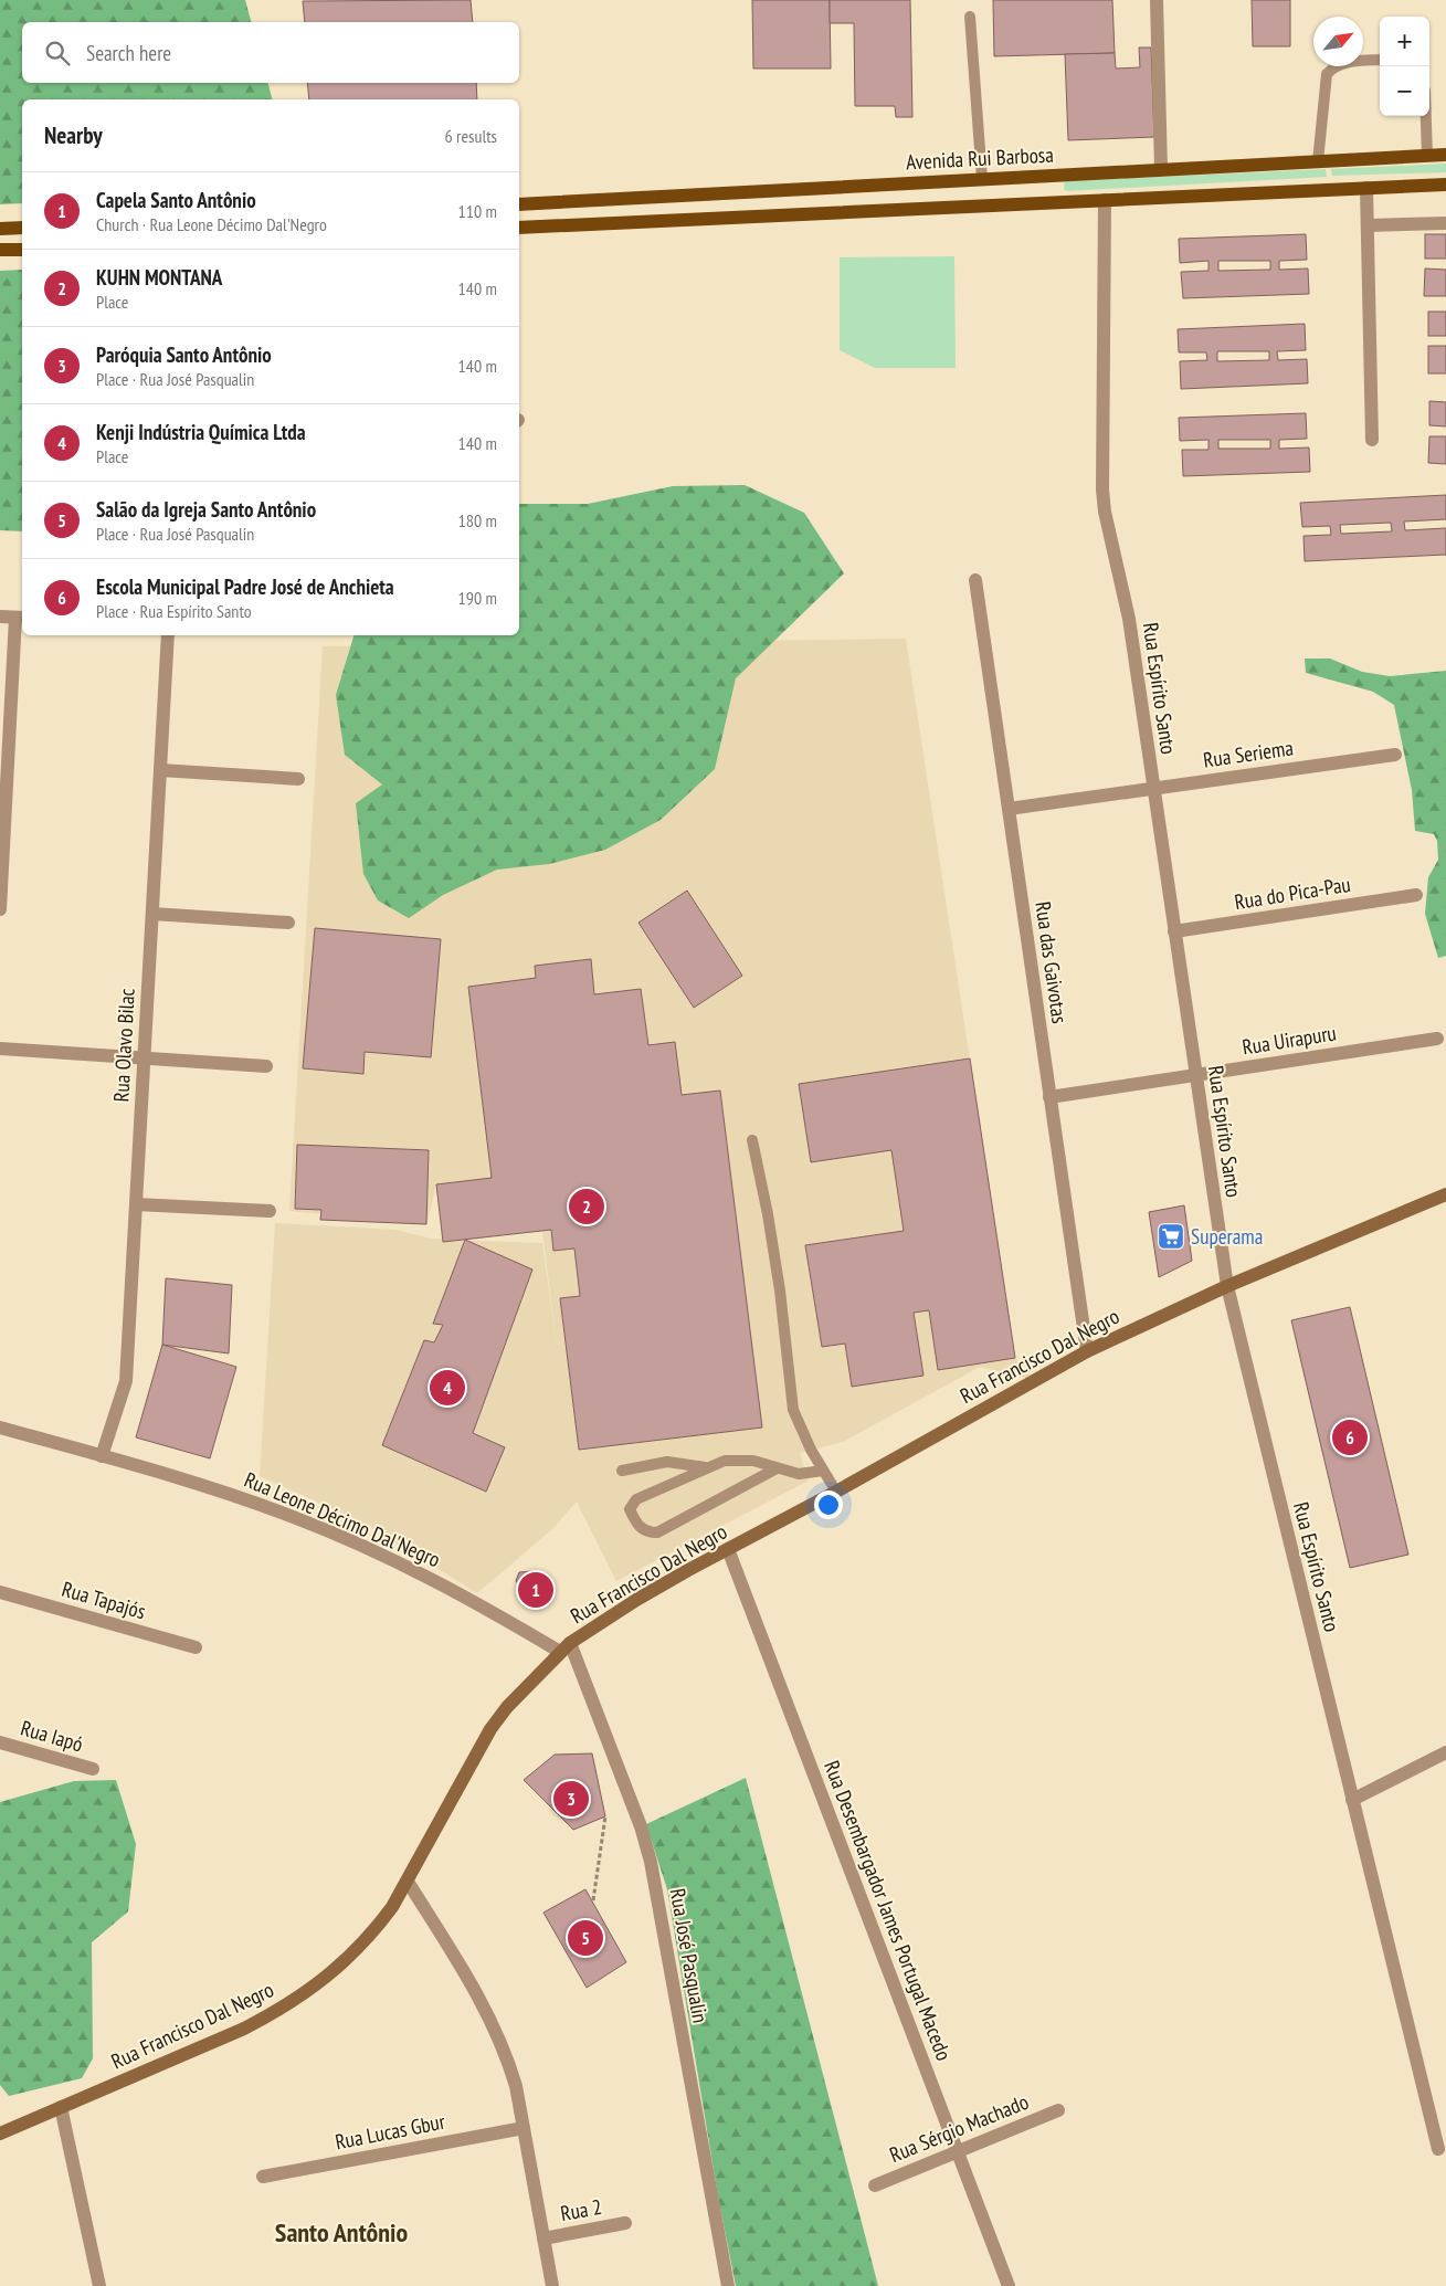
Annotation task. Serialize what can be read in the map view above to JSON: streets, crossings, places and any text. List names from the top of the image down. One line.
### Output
{"streets":{"main road":["Avenida Rui Barbosa"],"street":["Rua Espírito Santo","Rua Seriema","Rua do Pica-Pau","Rua das Gaivotas","Rua Uirapuru","Rua Olavo Bilac","Rua Francisco Dal Negro","Rua Leone Décimo Dal'Negro","Rua Tapajós","Rua Iapó","Rua Desembargador James Portugal Macedo","Rua José Pasqualin","Rua Sérgio Machado","Rua Lucas Gbur","Rua 2"]},"crossings":[["Rua Espírito Santo","Rua Seriema"],["Rua Espírito Santo","Rua do Pica-Pau"],["Rua Espírito Santo","Rua Uirapuru"],["Rua Espírito Santo","Rua Francisco Dal Negro"],["Rua Seriema","Rua das Gaivotas"],["Rua das Gaivotas","Rua Uirapuru"],["Rua das Gaivotas","Rua Francisco Dal Negro"],["Rua Olavo Bilac","Rua Leone Décimo Dal'Negro"],["Rua Francisco Dal Negro","Rua Leone Décimo Dal'Negro"],["Rua Francisco Dal Negro","Rua Desembargador James Portugal Macedo"],["Rua Francisco Dal Negro","Rua José Pasqualin"],["Rua Leone Décimo Dal'Negro","Rua José Pasqualin"],["Rua Desembargador James Portugal Macedo","Rua Sérgio Machado"]],"districts":["Santo Antônio"],"places":{"supermarket":["Superama"]},"north":"top right","page":{"map_buttons":["+","−"],"search":"Search here","heading":["Nearby","6 results"],"list":[{"mark":"1","name":"Capela Santo Antônio","note":"Church · Rua Leone Décimo Dal'Negro","value":"110 m"},{"mark":"2","name":"KUHN MONTANA","note":"Place","value":"140 m"},{"mark":"3","name":"Paróquia Santo Antônio","note":"Place · Rua José Pasqualin","value":"140 m"},{"mark":"4","name":"Kenji Indústria Química Ltda","note":"Place","value":"140 m"},{"mark":"5","name":"Salão da Igreja Santo Antônio","note":"Place · Rua José Pasqualin","value":"180 m"},{"mark":"6","name":"Escola Municipal Padre José de Anchieta","note":"Place · Rua Espírito Santo","value":"190 m"}],"pins":["2","4","6","1","3","5"]}}
